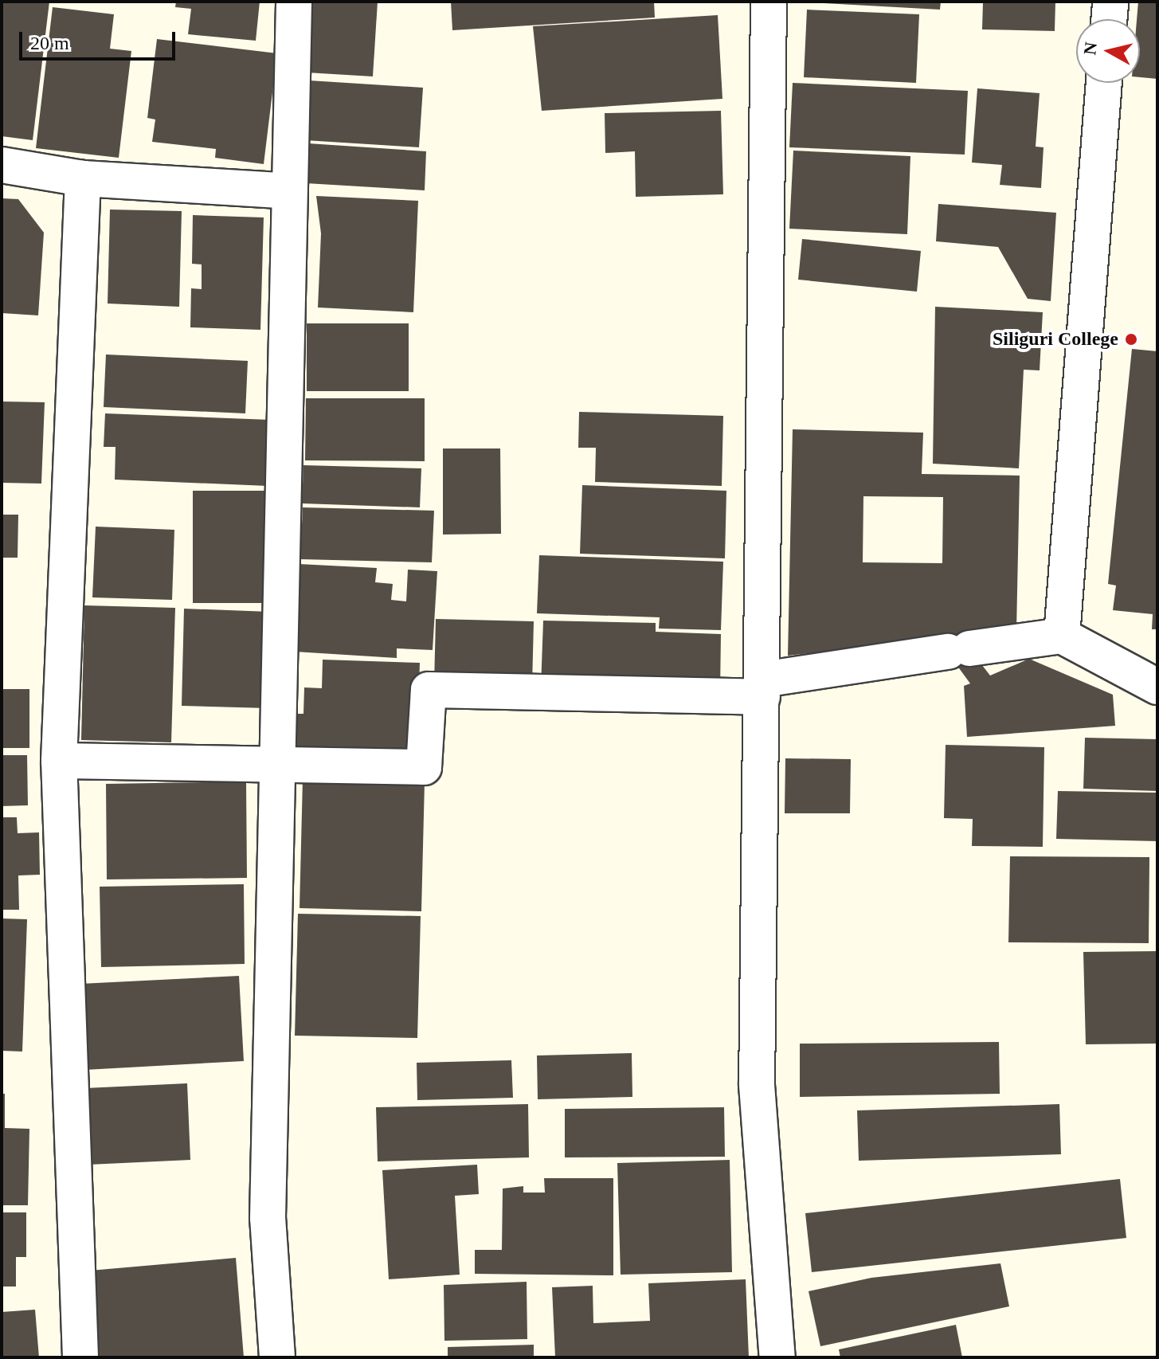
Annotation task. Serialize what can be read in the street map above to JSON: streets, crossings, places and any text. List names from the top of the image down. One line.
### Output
{"places":["Siliguri College"],"scale_bar":"20 m","north":"left"}
